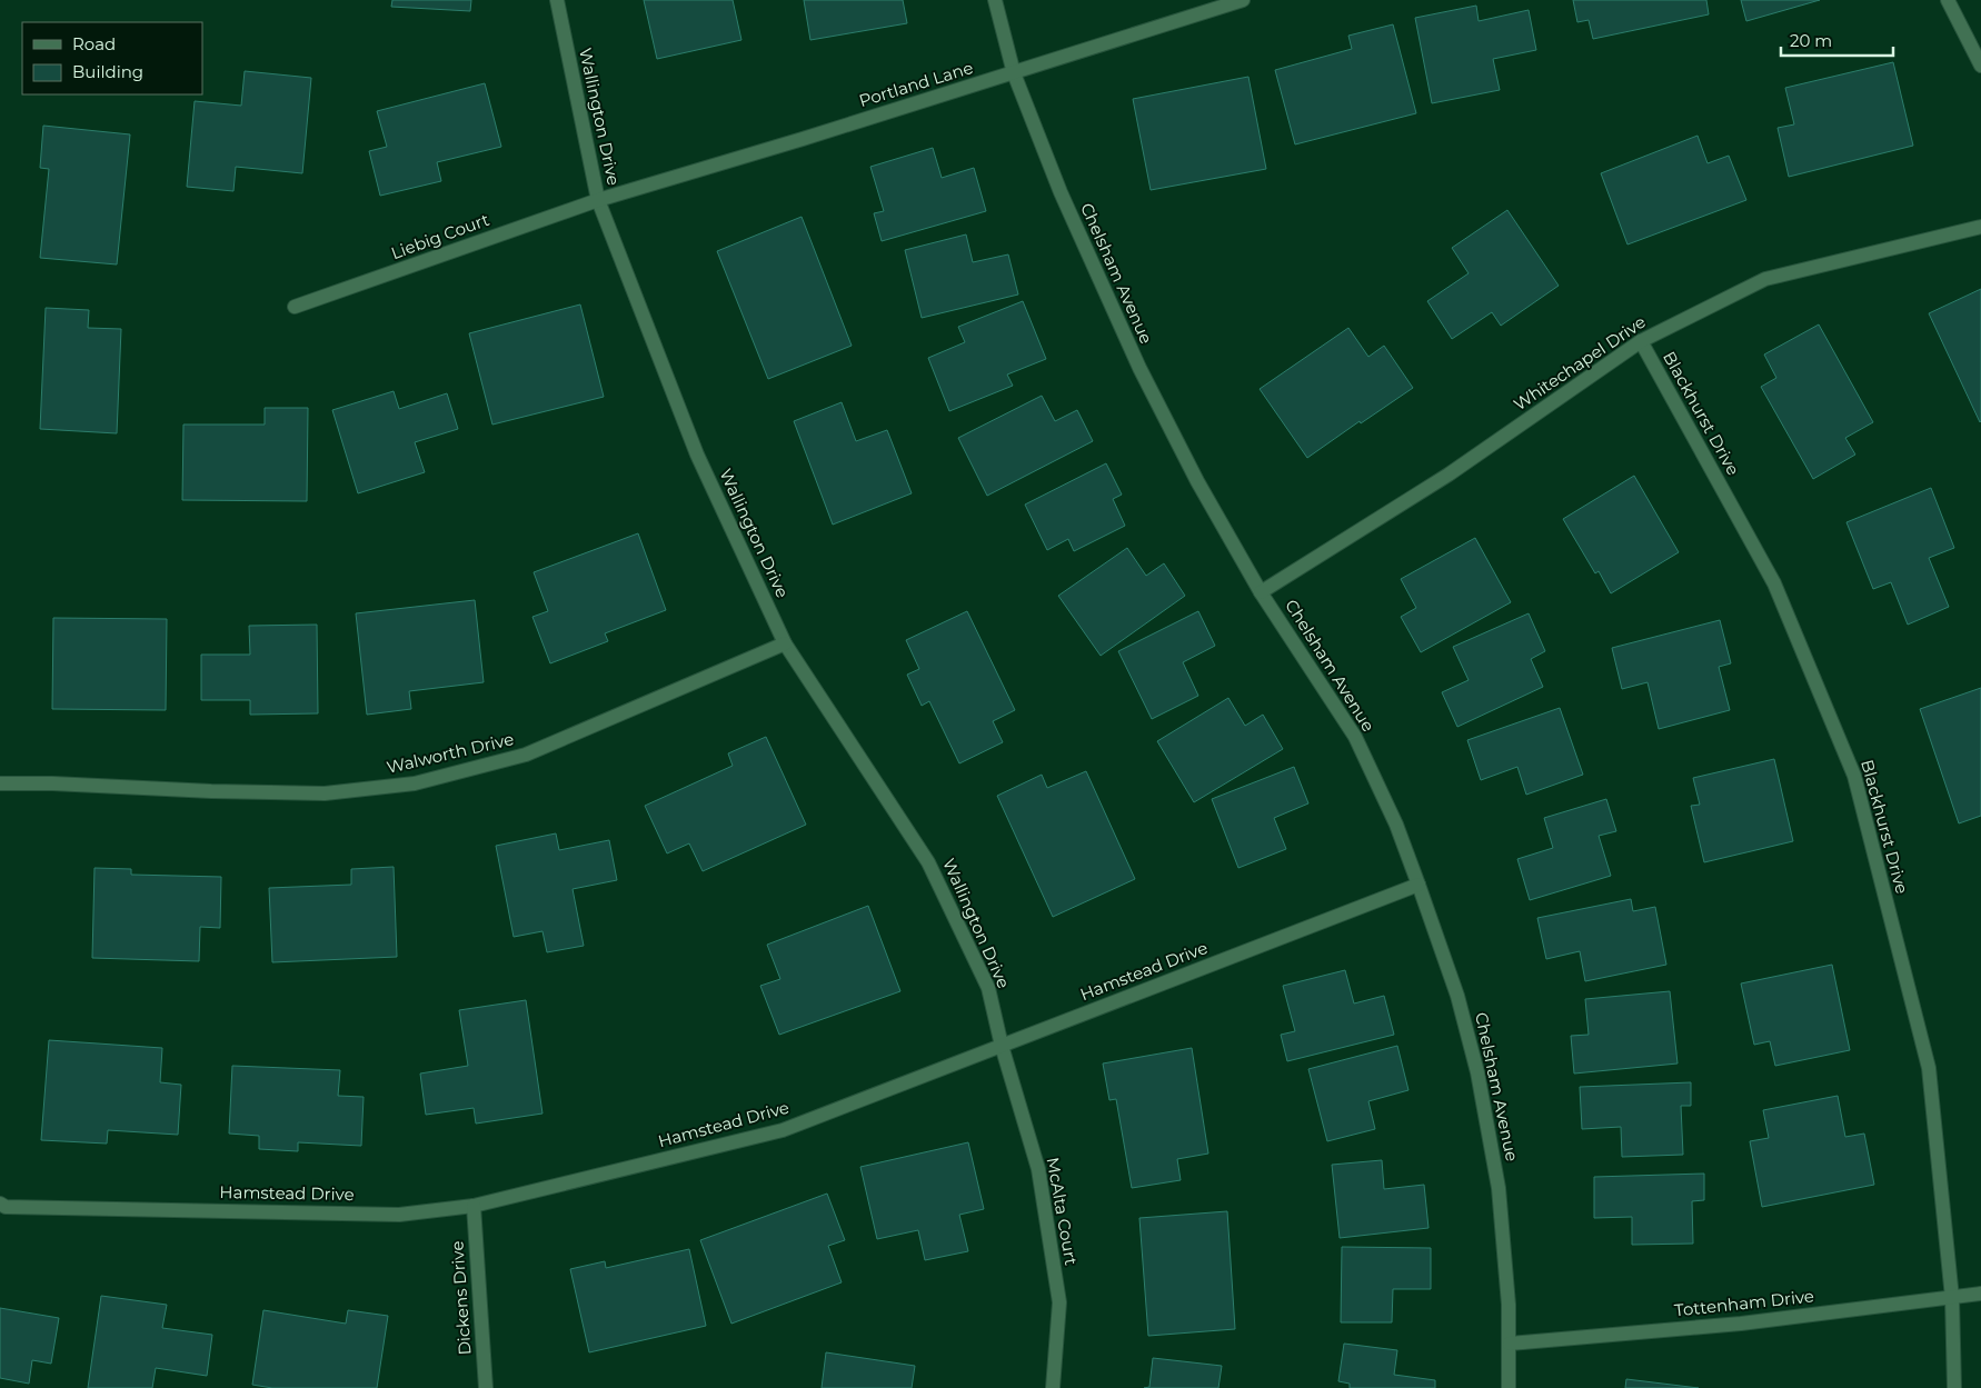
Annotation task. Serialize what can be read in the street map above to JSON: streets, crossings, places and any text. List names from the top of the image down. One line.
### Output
{"streets":{"street":["Portland Lane","Wallington Drive","Liebig Court","Chelsham Avenue","Whitechapel Drive","Blackhurst Drive","Walworth Drive","Hamstead Drive","McAlta Court","Dickens Drive","Tottenham Drive"]},"crossings":[["Portland Lane","Wallington Drive"],["Portland Lane","Liebig Court"],["Portland Lane","Chelsham Avenue"],["Wallington Drive","Liebig Court"],["Wallington Drive","Walworth Drive"],["Wallington Drive","Hamstead Drive"],["Wallington Drive","McAlta Court"],["Chelsham Avenue","Whitechapel Drive"],["Chelsham Avenue","Hamstead Drive"],["Chelsham Avenue","Tottenham Drive"],["Whitechapel Drive","Blackhurst Drive"],["Blackhurst Drive","Tottenham Drive"],["Hamstead Drive","McAlta Court"],["Hamstead Drive","Dickens Drive"]],"legend":["Road","Building"],"scale_bar":"20 m"}
